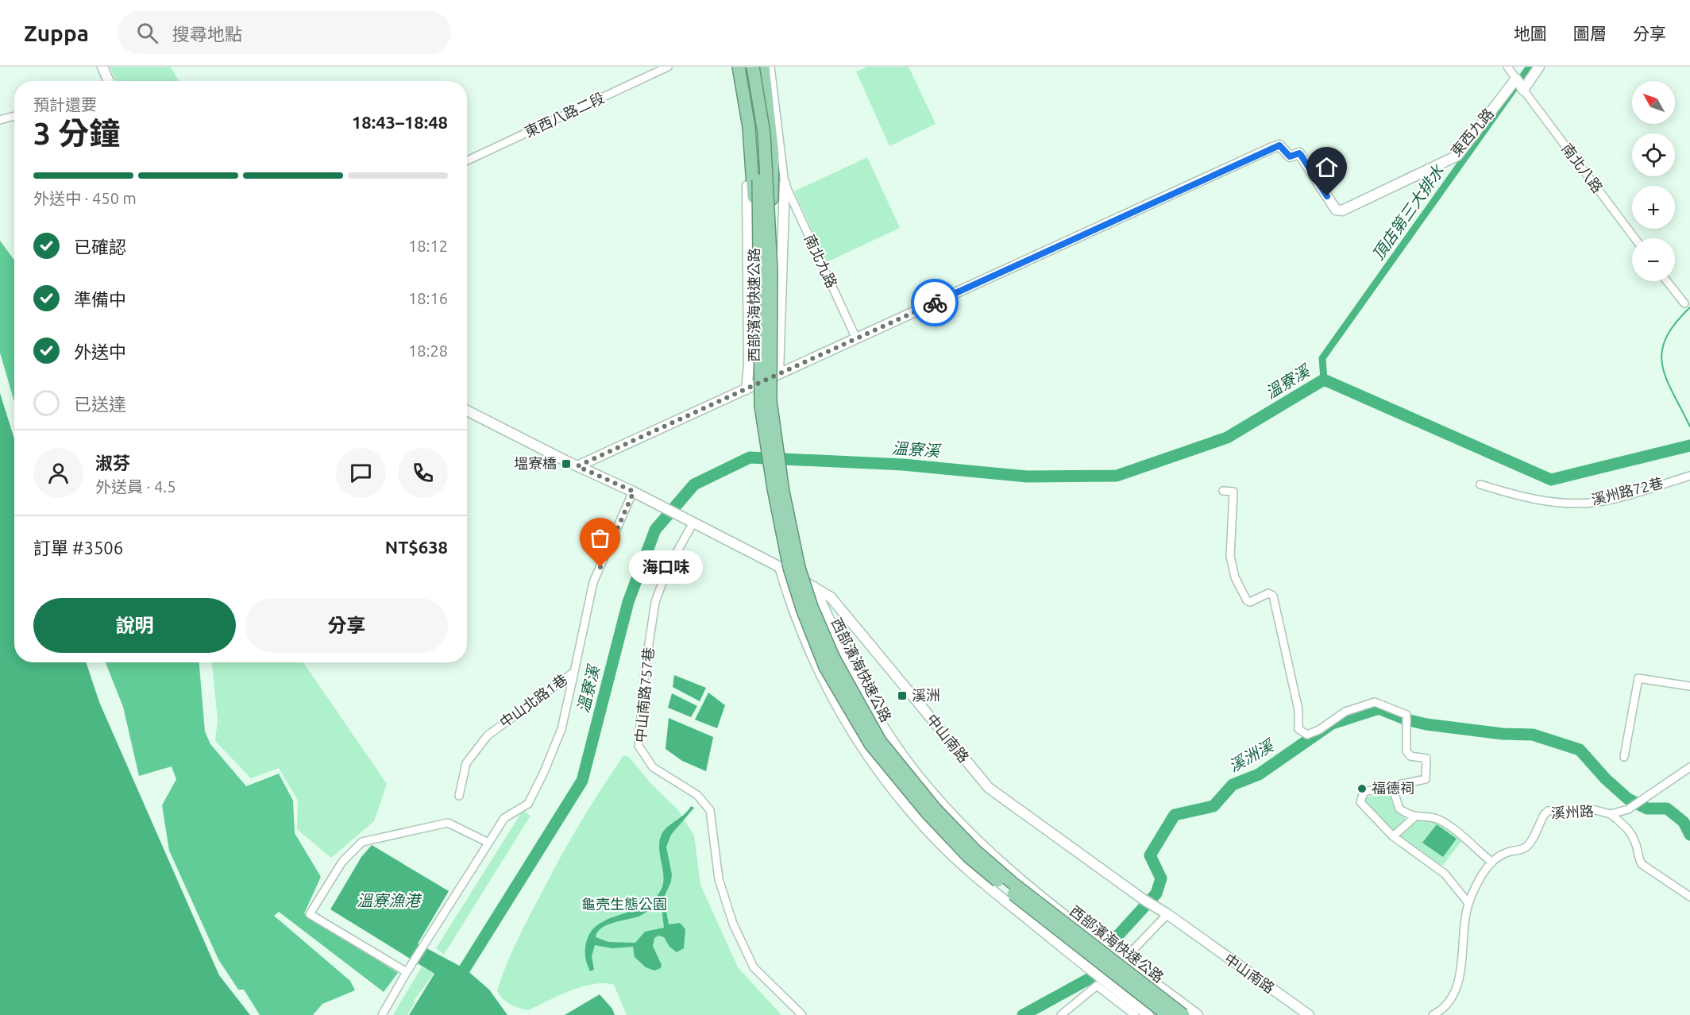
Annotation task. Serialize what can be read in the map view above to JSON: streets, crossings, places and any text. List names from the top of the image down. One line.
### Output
{"streets":{"highway":["西部濱海快速公路"],"street":["東西八路二段","東西九路","南北八路","南北九路","溪州路72巷","中山南路757巷","中山北路1巷","中山南路","溪州路"]},"crossings":[["東西九路","南北九路"],["東西九路","中山南路"],["中山南路757巷","中山南路"],["中山北路1巷","中山南路"]],"water":["頂店第三大排水","溫寮溪","溪洲溪","溫寮漁港"],"parks":["龜壳生態公園"],"places":{"transit":["塭寮橋","溪洲"],"other":["海口味","福德祠"]},"north":"top left","page":{"header":"Zuppa","search":"搜尋地點","nav":["地圖","圖層","分享"],"map_buttons":["+","−"],"heading":["3 分鐘","預計還要","18:43–18:48"],"panel":["淑芬","外送員 · 4.5","訂單 #3506","NT$638"],"bar":"外送中 · 450 m","list":[["已確認","18:12"],["準備中","18:16"],["外送中","18:28"],"已送達"],"bubble":"海口味","buttons":["說明","分享"]}}
